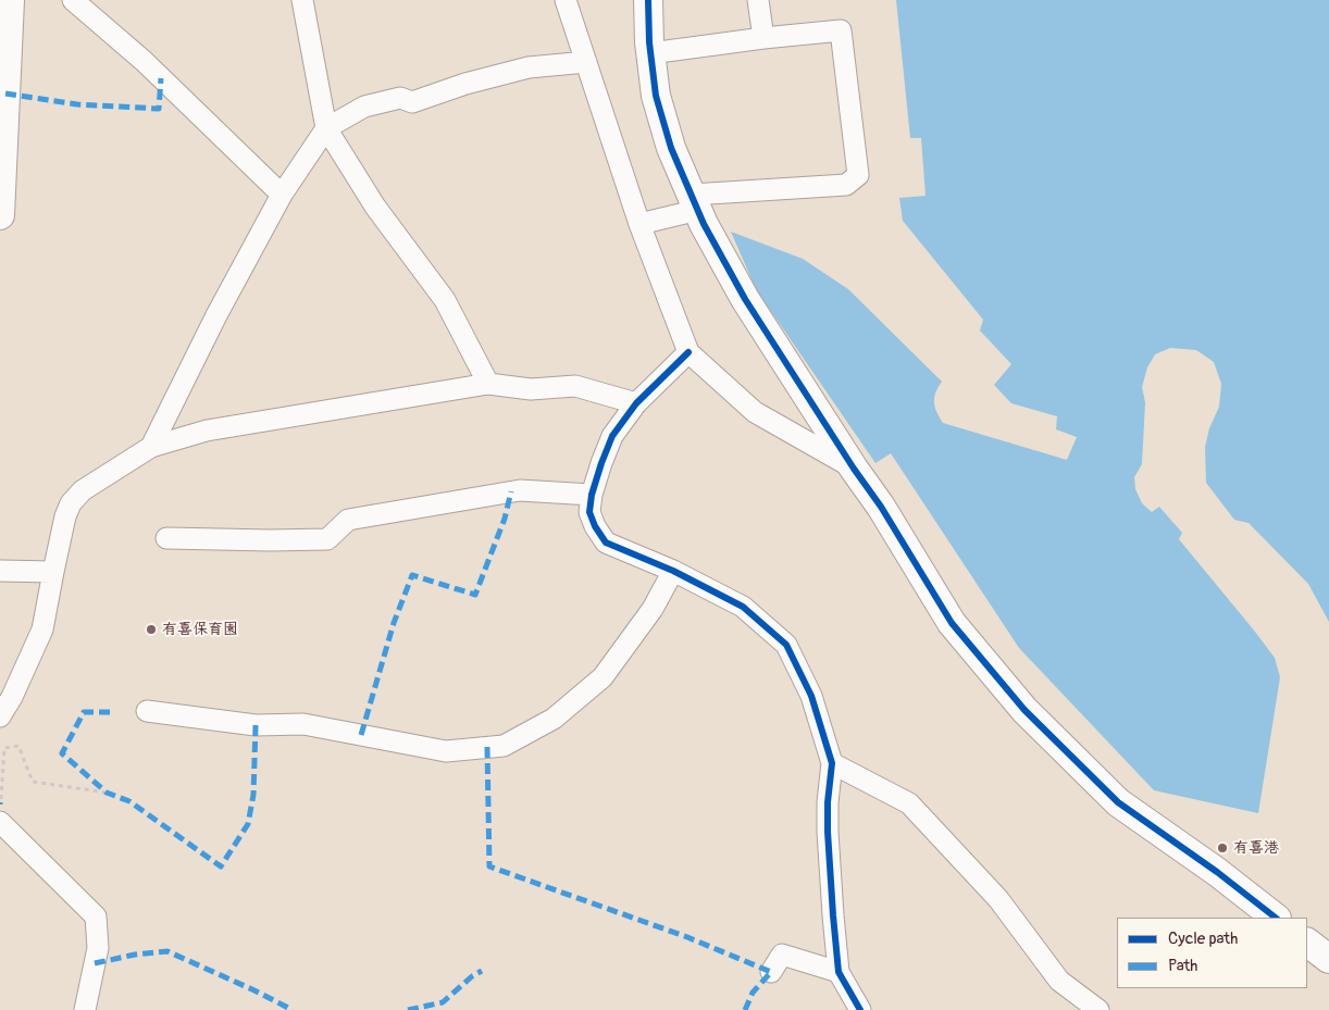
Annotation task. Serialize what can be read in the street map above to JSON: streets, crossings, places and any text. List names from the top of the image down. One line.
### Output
{"places":["有喜保育園","有喜港"],"legend":["Cycle path","Path"]}
